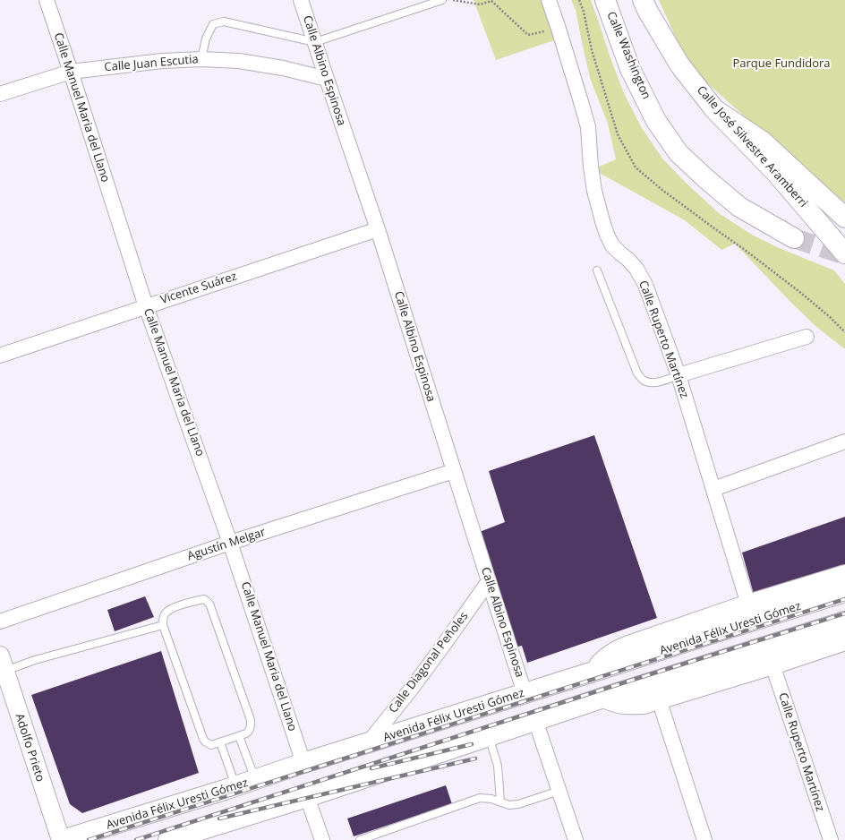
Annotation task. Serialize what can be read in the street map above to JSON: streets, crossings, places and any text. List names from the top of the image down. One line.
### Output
{"streets":{"main road":["Calle Washington","Calle José Silvestre Aramberri","Avenida Félix Uresti Gómez"],"street":["Calle Juan Escutia","Calle Albino Espinosa","Calle Manuel Maria del Llano","Vicente Suárez","Calle Ruperto Martínez","Agustín Melgar","Calle Diagonal Peñoles","Adolfo Prieto"]},"crossings":[["Calle Juan Escutia","Calle Albino Espinosa"],["Calle Juan Escutia","Calle Manuel Maria del Llano"],["Calle Albino Espinosa","Vicente Suárez"],["Calle Albino Espinosa","Agustín Melgar"],["Calle Albino Espinosa","Avenida Félix Uresti Gómez"],["Calle Albino Espinosa","Calle Diagonal Peñoles"],["Calle Manuel Maria del Llano","Vicente Suárez"],["Calle Manuel Maria del Llano","Agustín Melgar"],["Calle Manuel Maria del Llano","Avenida Félix Uresti Gómez"],["Avenida Félix Uresti Gómez","Calle Diagonal Peñoles"],["Avenida Félix Uresti Gómez","Adolfo Prieto"]],"parks":["Parque Fundidora"]}
